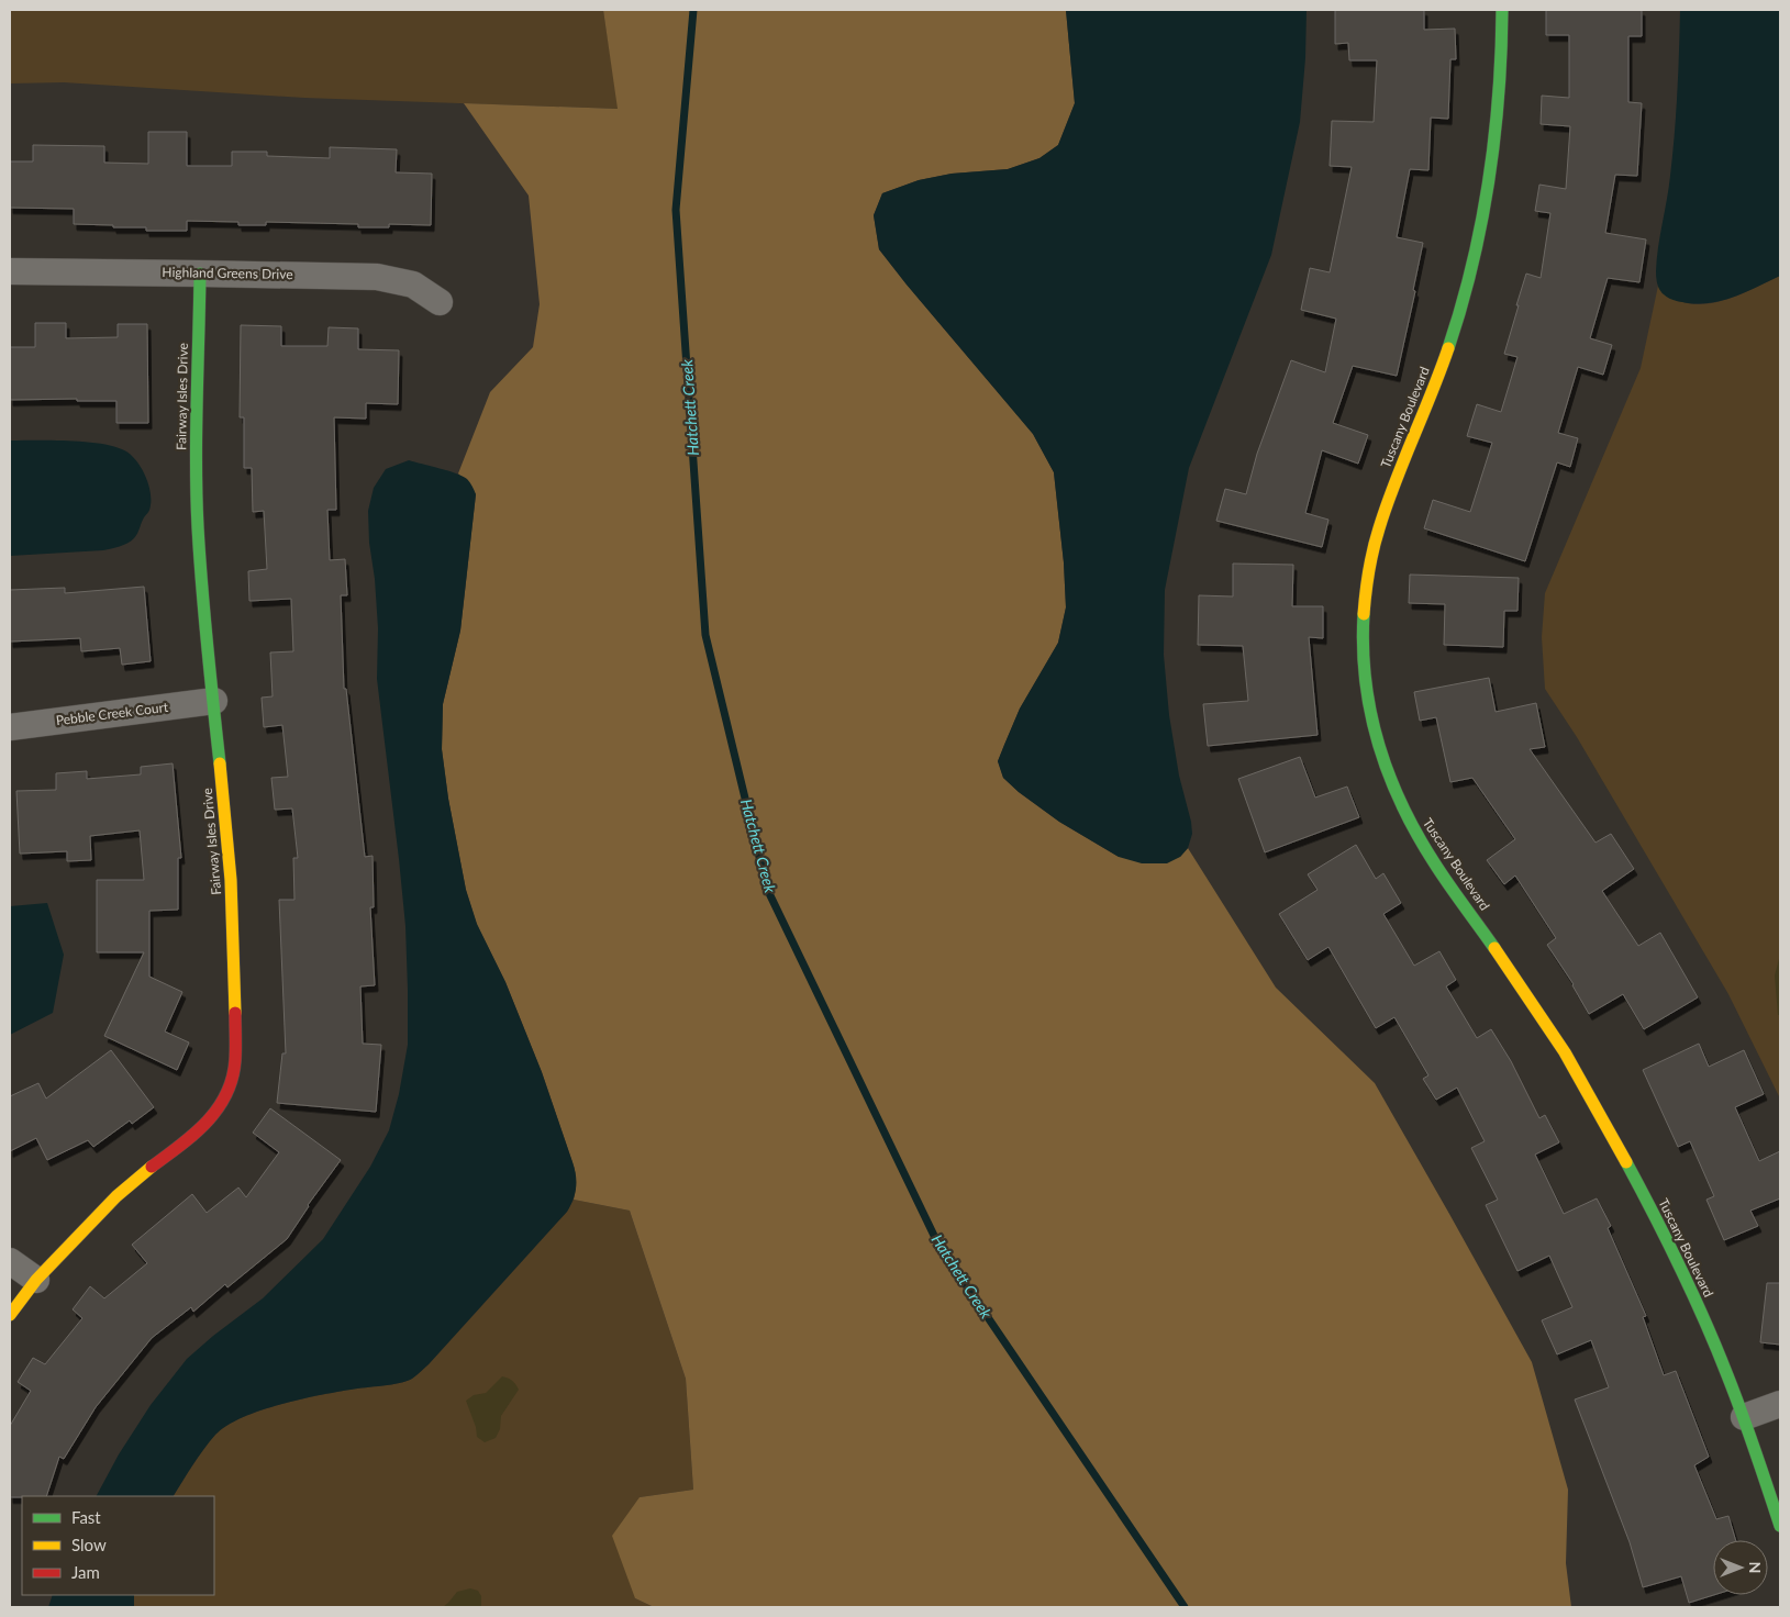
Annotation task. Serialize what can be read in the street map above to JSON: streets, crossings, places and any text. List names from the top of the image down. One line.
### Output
{"streets":{"street":["Highland Greens Drive","Fairway Isles Drive","Tuscany Boulevard","Pebble Creek Court"]},"crossings":[["Highland Greens Drive","Fairway Isles Drive"],["Fairway Isles Drive","Pebble Creek Court"]],"water":["Hatchett Creek"],"legend":["Fast","Slow","Jam"],"north":"right"}
